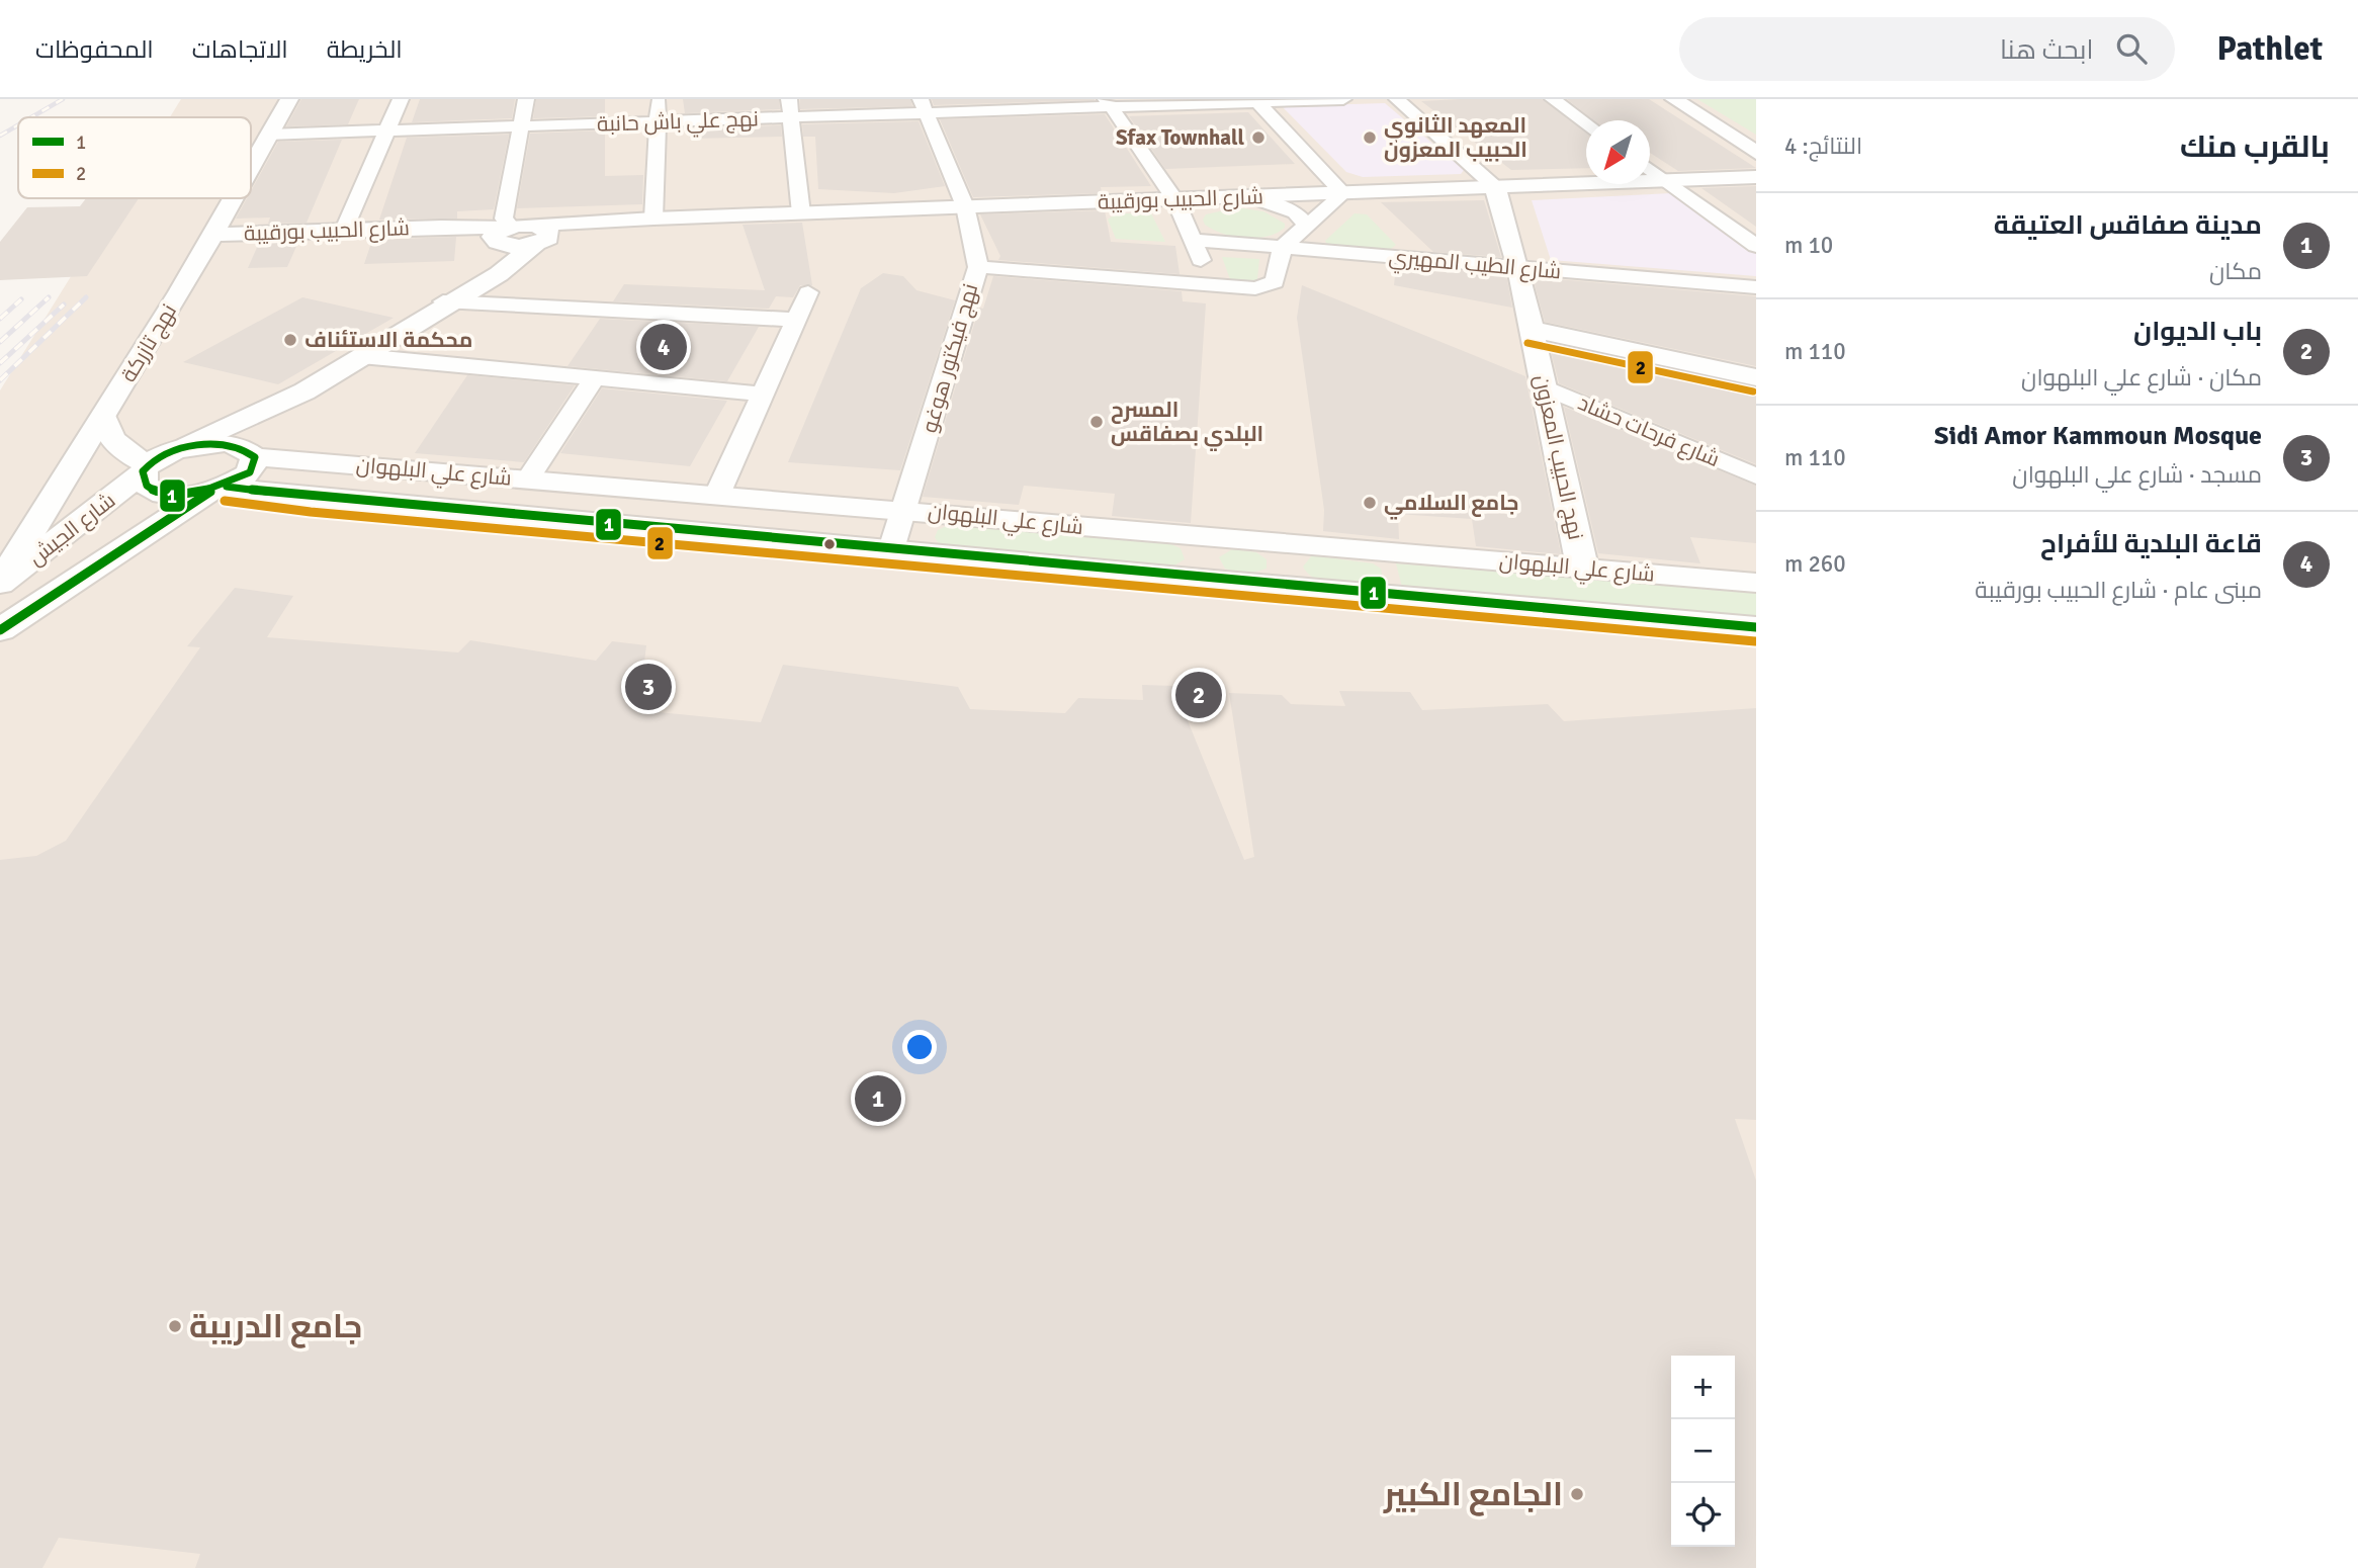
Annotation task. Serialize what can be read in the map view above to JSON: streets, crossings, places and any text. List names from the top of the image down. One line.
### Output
{"streets":{"street":["نهج علي باش حانبة","شارع الحبيب بورقيبة","شارع الطيب المهيري","نهج تازركة","نهج فيكتور هوغو","شارع فرحات حشاد","نهج الحبيب المعزون","شارع علي البلهوان","شارع الجيش"]},"crossings":[["نهج علي باش حانبة","نهج تازركة"],["نهج علي باش حانبة","نهج فيكتور هوغو"],["شارع الحبيب بورقيبة","نهج تازركة"],["شارع الحبيب بورقيبة","نهج فيكتور هوغو"],["شارع الحبيب بورقيبة","نهج الحبيب المعزون"],["شارع الطيب المهيري","نهج الحبيب المعزون"],["نهج تازركة","شارع الجيش"],["نهج فيكتور هوغو","شارع علي البلهوان"],["شارع فرحات حشاد","نهج الحبيب المعزون"],["نهج الحبيب المعزون","شارع علي البلهوان"],["شارع علي البلهوان","شارع الجيش"]],"places":["Sfax Townhall","المعهد الثانوي الحبيب المعزون","محكمة الاستئناف","المسرح البلدي بصفاقس","جامع السلامي","جامع الدريبة","الجامع الكبير"],"lines":["transit line 2","transit line 1"],"legend":["1","2"],"north":"bottom left","page":{"header":"Pathlet","search":"ابحث هنا","nav":["الخريطة","الاتجاهات","المحفوظات"],"heading":["بالقرب منك","النتائج: 4"],"list":[{"mark":"1","name":"مدينة صفاقس العتيقة","note":"مكان","value":"10 m"},{"mark":"2","name":"باب الديوان","note":"مكان · شارع علي البلهوان","value":"110 m"},{"mark":"3","name":"Sidi Amor Kammoun Mosque","note":"مسجد · شارع علي البلهوان","value":"110 m"},{"mark":"4","name":"قاعة البلدية للأفراح","note":"مبنى عام · شارع الحبيب بورقيبة","value":"260 m"}],"pins":["4","3","2","1"],"map_buttons":["+","−"]}}
